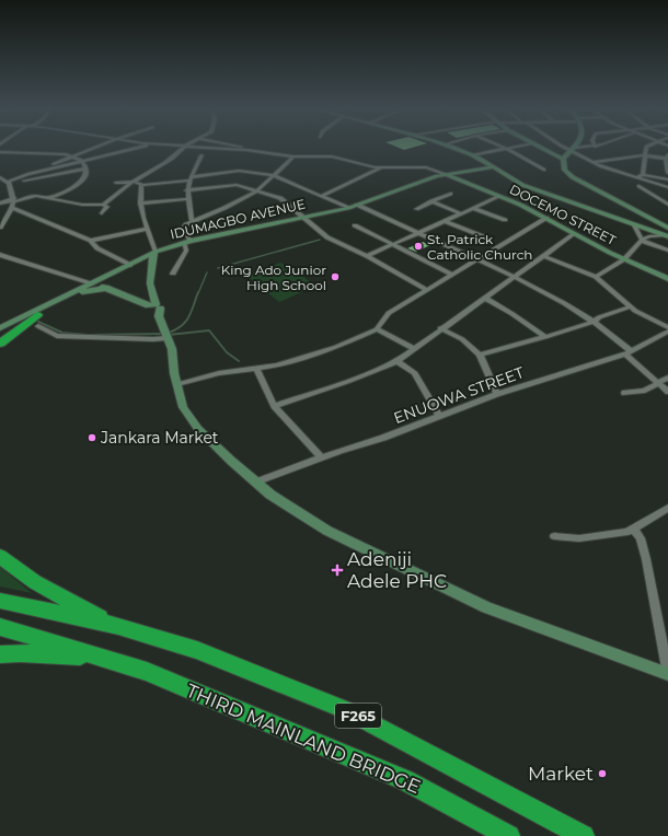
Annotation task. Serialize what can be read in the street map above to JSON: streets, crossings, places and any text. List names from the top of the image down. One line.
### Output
{"streets":{"highway":["F265","THIRD MAINLAND BRIDGE"],"main road":["DOCEMO STREET","IDUMAGBO AVENUE"],"street":["ENUOWA STREET"]},"crossings":[["DOCEMO STREET","IDUMAGBO AVENUE"],["F265","THIRD MAINLAND BRIDGE"]],"places":{"other":["St. Patrick Catholic Church","King Ado Junior High School","Jankara Market","Market"],"health":["Adeniji Adele PHC"]}}
